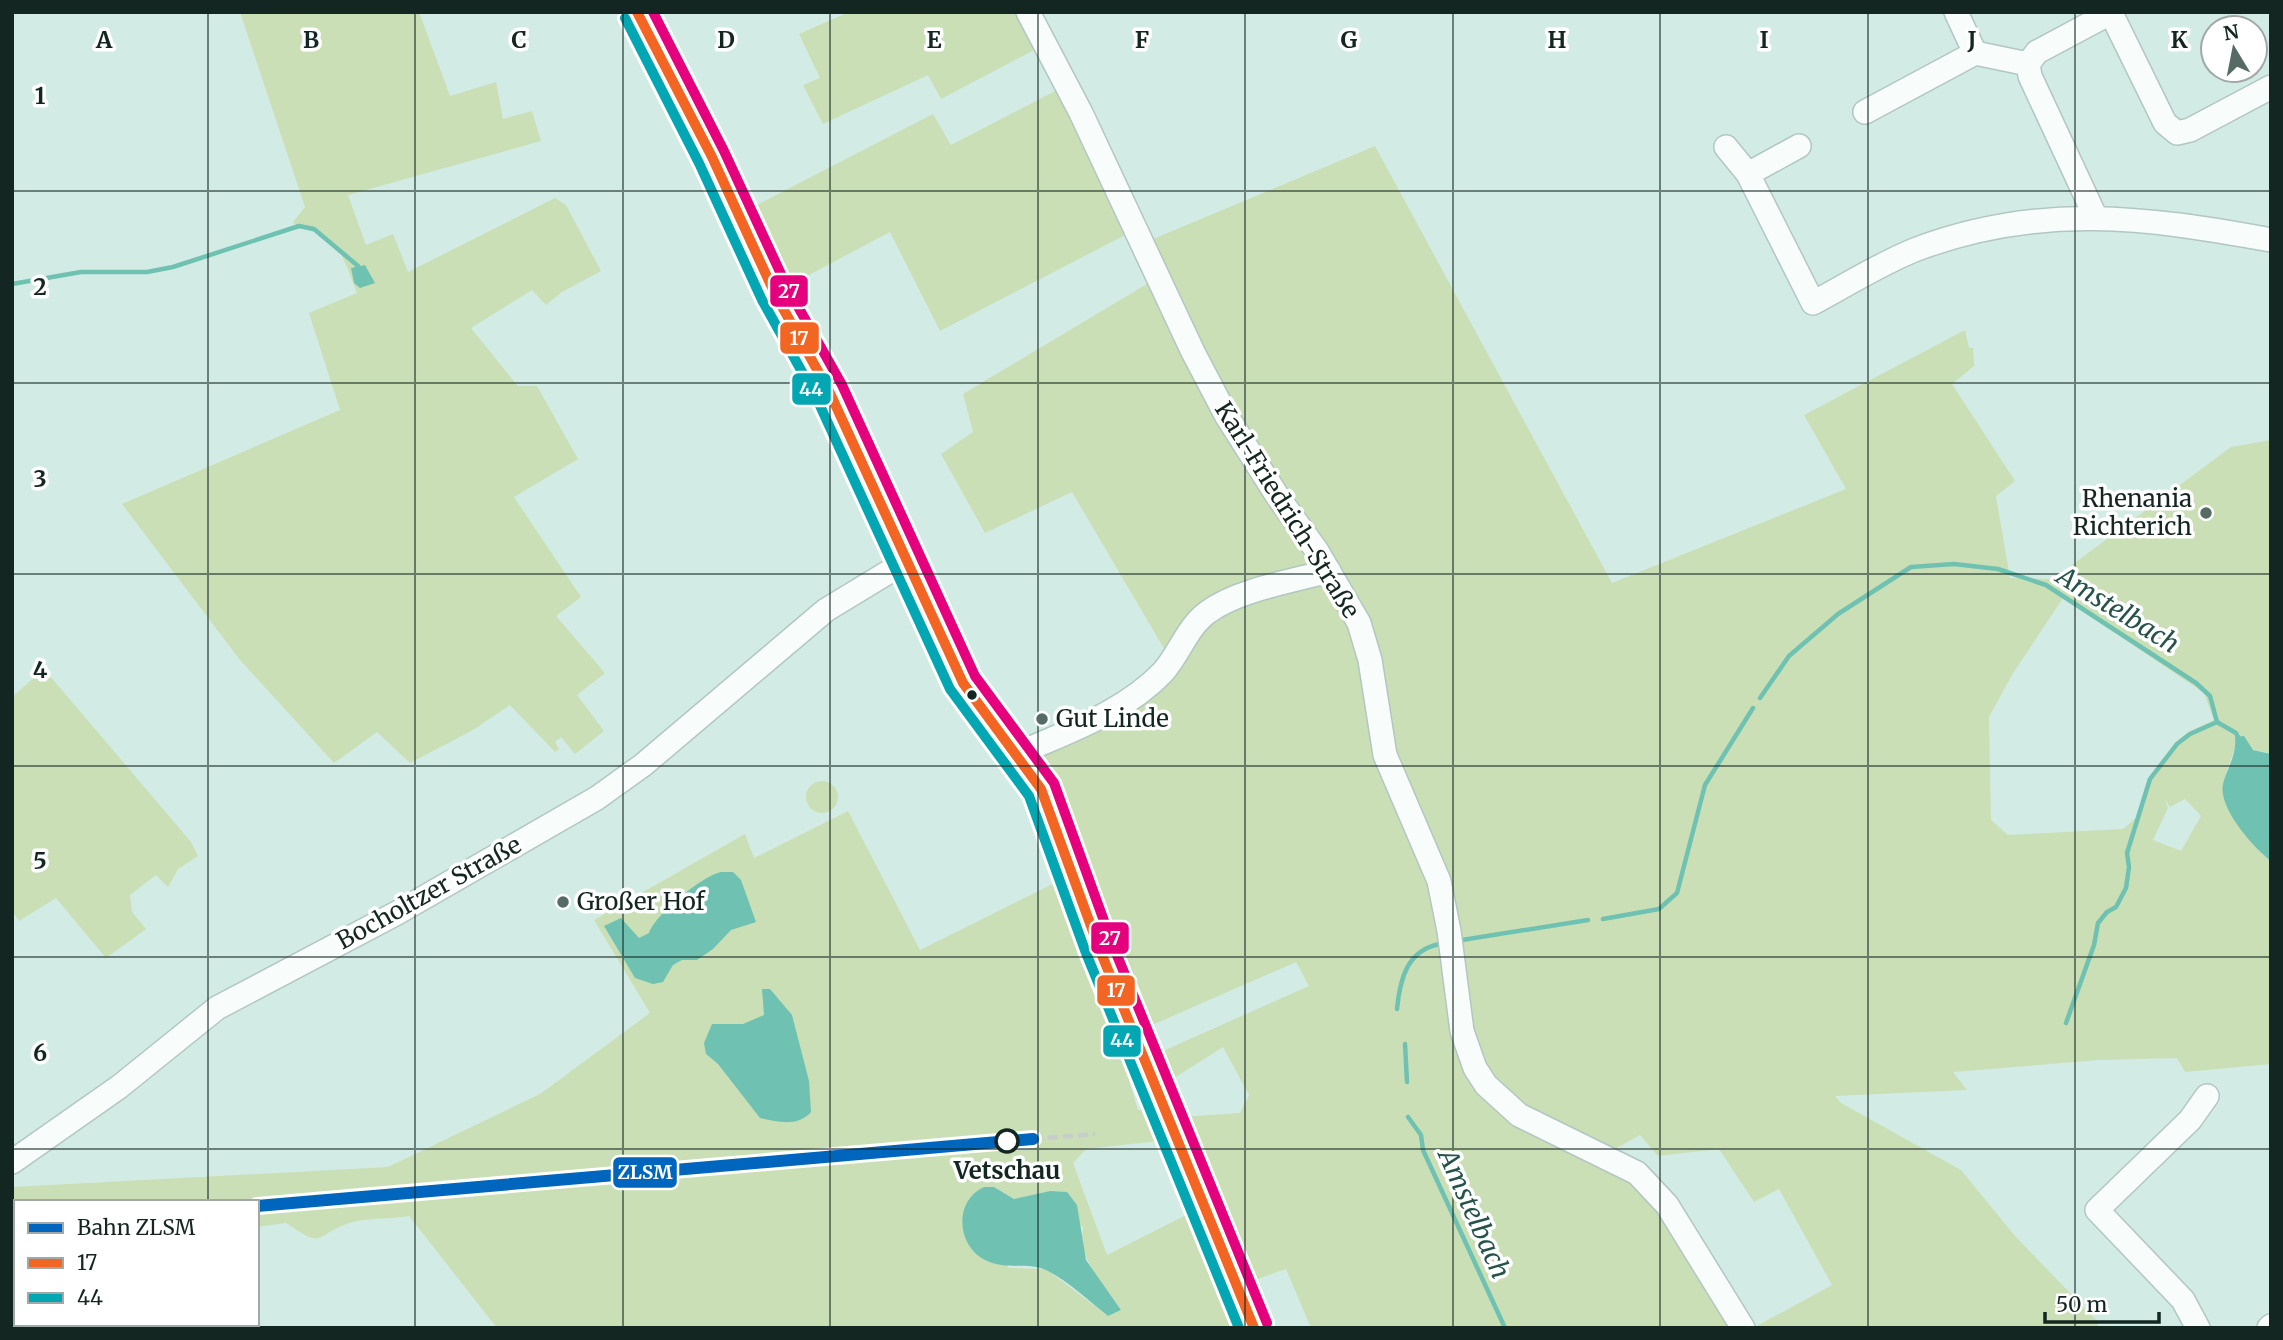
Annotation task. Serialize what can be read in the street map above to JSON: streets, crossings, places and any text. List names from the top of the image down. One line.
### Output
{"streets":{"street":["Karl-Friedrich-Straße","Bocholtzer Straße"]},"water":["Amstelbach"],"places":["Rhenania Richterich","Gut Linde","Großer Hof","Vetschau"],"lines":["transit line 17","transit line 27","transit line 44","rail line ZLSM"],"legend":["Bahn ZLSM","17","44"],"scale_bar":"50 m","north":"top","grid":{"columns":["A","B","C","D","E","F","G","H","I","J","K"],"rows":["1","2","3","4","5","6"]}}
